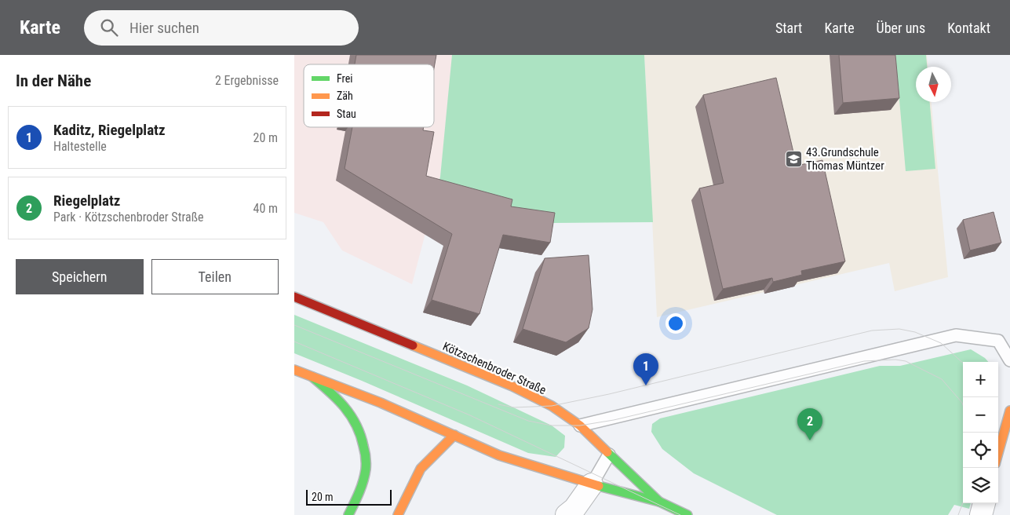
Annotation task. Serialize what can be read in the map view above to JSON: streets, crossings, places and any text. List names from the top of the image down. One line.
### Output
{"streets":{"main road":["Kötzschenbroder Straße"]},"places":{"school or university":["43.Grundschule Thomas Müntzer"]},"legend":["Frei","Zäh","Stau"],"scale_bar":"20 m","north":"bottom","page":{"header":"Karte","search":"Hier suchen","nav":["Start","Karte","Über uns","Kontakt"],"heading":["In der Nähe","2 Ergebnisse"],"list":[{"mark":"1","name":"Kaditz, Riegelplatz","note":"Haltestelle","value":"20 m"},{"mark":"2","name":"Riegelplatz","note":"Park · Kötzschenbroder Straße","value":"40 m"}],"buttons":["Speichern","Teilen"],"pins":["1","2"],"map_buttons":["+","−"],"scale":"20 m"}}
